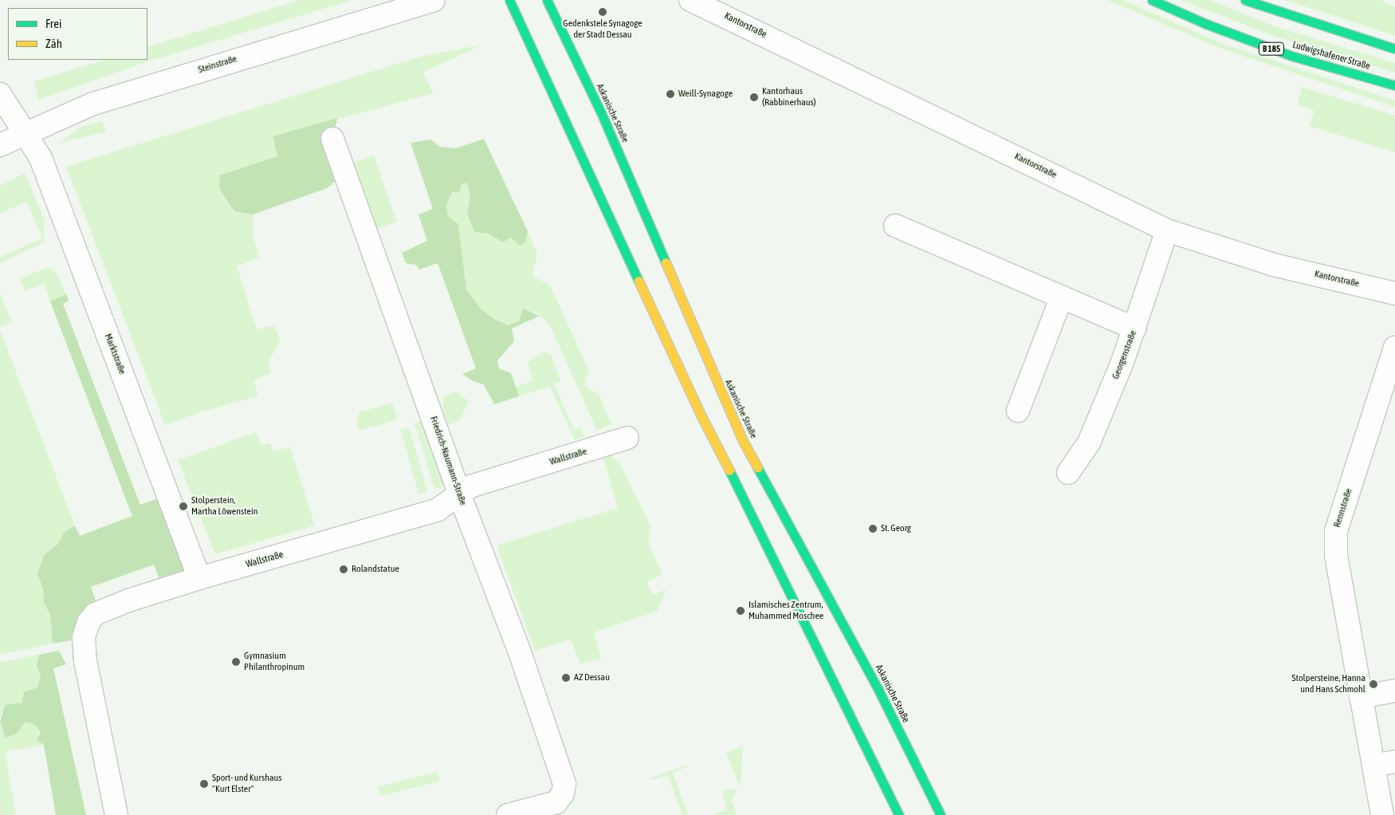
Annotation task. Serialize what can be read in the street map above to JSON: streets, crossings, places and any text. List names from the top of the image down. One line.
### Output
{"streets":{"main road":["B 185","Ludwigshafener Straße","Askanische Straße"],"street":["Kantorstraße","Steinstraße","Marktstraße","Georgenstraße","Wallstraße","Friedrich-Naumann-Straße","Rennstraße"]},"crossings":[["Kantorstraße","Georgenstraße"],["Steinstraße","Marktstraße"],["Marktstraße","Wallstraße"],["Wallstraße","Friedrich-Naumann-Straße"]],"places":["Gedenkstele Synagoge der Stadt Dessau","Weill-Synagoge","Kantorhaus (Rabbinerhaus)","Stolperstein, Martha Löwenstein","St. Georg","Rolandstatue","Islamisches Zentrum, Muhammed Moschee","Gymnasium Philanthropinum","AZ Dessau","Stolpersteine, Hanna und Hans Schmohl","Sport- und Kurshaus \"Kurt Elster\""],"legend":["Frei","Zäh"]}
